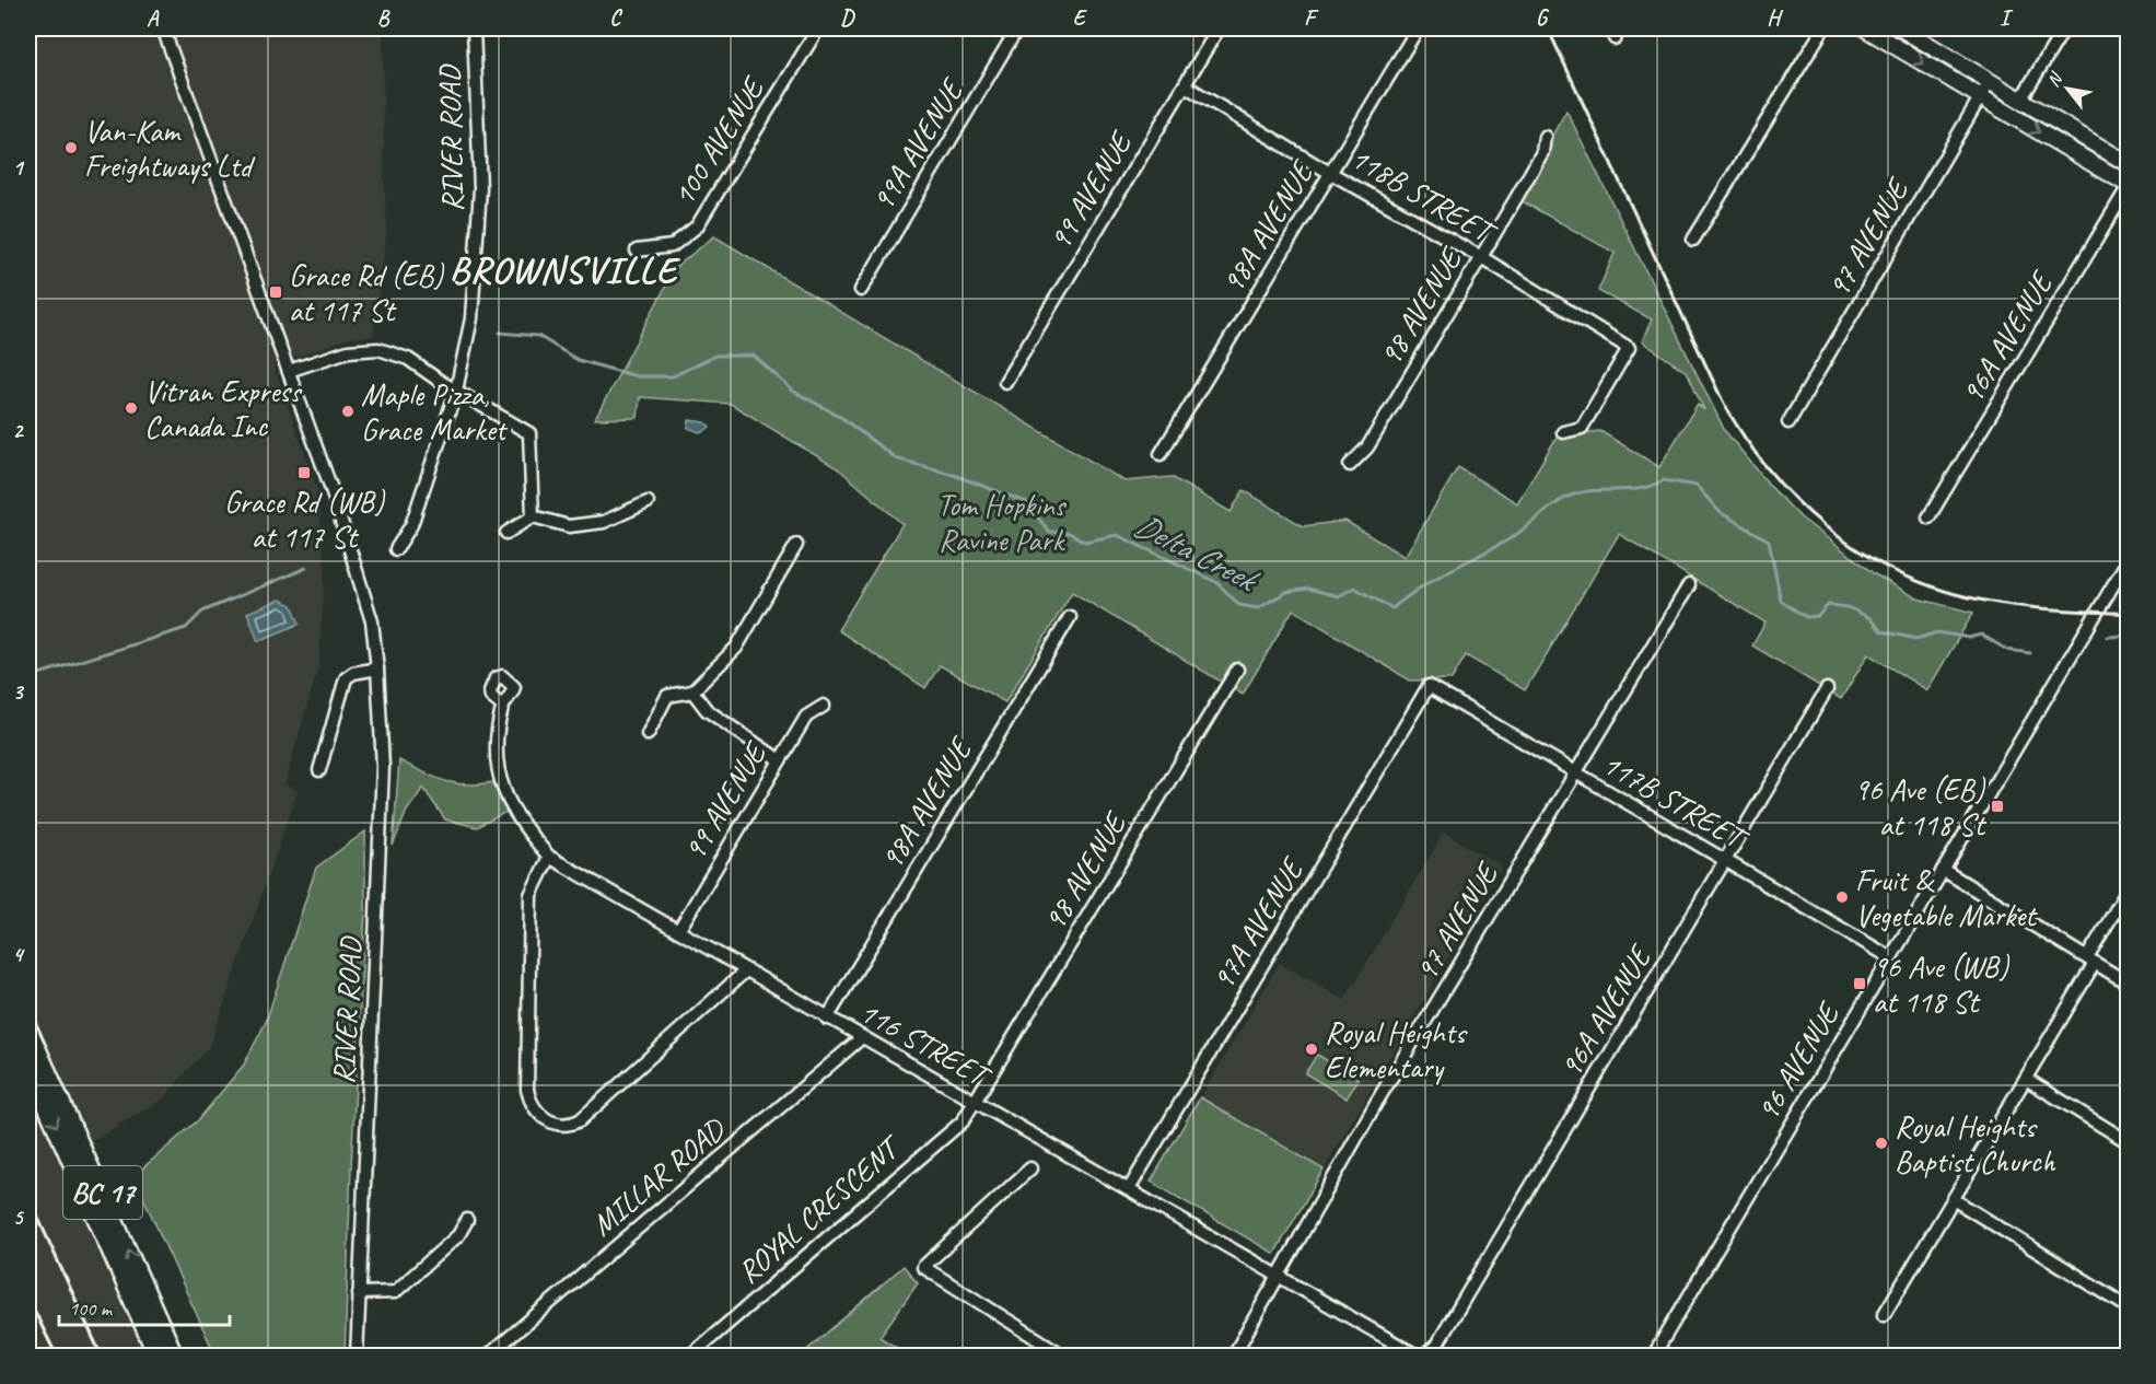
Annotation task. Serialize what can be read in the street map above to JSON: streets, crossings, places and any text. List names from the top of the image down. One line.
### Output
{"streets":{"highway":["BC 17"],"street":["RIVER ROAD","100 AVENUE","99A AVENUE","99 AVENUE","118B STREET","98A AVENUE","97 AVENUE","98 AVENUE","96A AVENUE","117B STREET","97A AVENUE","116 STREET","96 AVENUE","MILLAR ROAD","ROYAL CRESCENT"]},"crossings":[["99 AVENUE","118B STREET"],["99 AVENUE","116 STREET"],["118B STREET","98A AVENUE"],["118B STREET","98 AVENUE"],["98A AVENUE","116 STREET"],["97 AVENUE","117B STREET"],["97 AVENUE","116 STREET"],["98 AVENUE","116 STREET"],["98 AVENUE","ROYAL CRESCENT"],["96A AVENUE","117B STREET"],["96A AVENUE","116 STREET"],["117B STREET","97A AVENUE"],["117B STREET","96 AVENUE"],["97A AVENUE","116 STREET"],["116 STREET","MILLAR ROAD"],["116 STREET","ROYAL CRESCENT"]],"districts":["BROWNSVILLE"],"water":["Delta Creek"],"parks":["Tom Hopkins Ravine Park"],"places":{"other":["Van-Kam Freightways Ltd","Vitran Express Canada Inc","Maple Pizza, Grace Market","Fruit & Vegetable Market","Royal Heights Elementary","Royal Heights Baptist Church"],"transit":["Grace Rd (EB) at 117 St","Grace Rd (WB) at 117 St","96 Ave (EB) at 118 St","96 Ave (WB) at 118 St"]},"scale_bar":"100 m","north":"top left","grid":{"columns":["A","B","C","D","E","F","G","H","I"],"rows":["1","2","3","4","5"]}}
